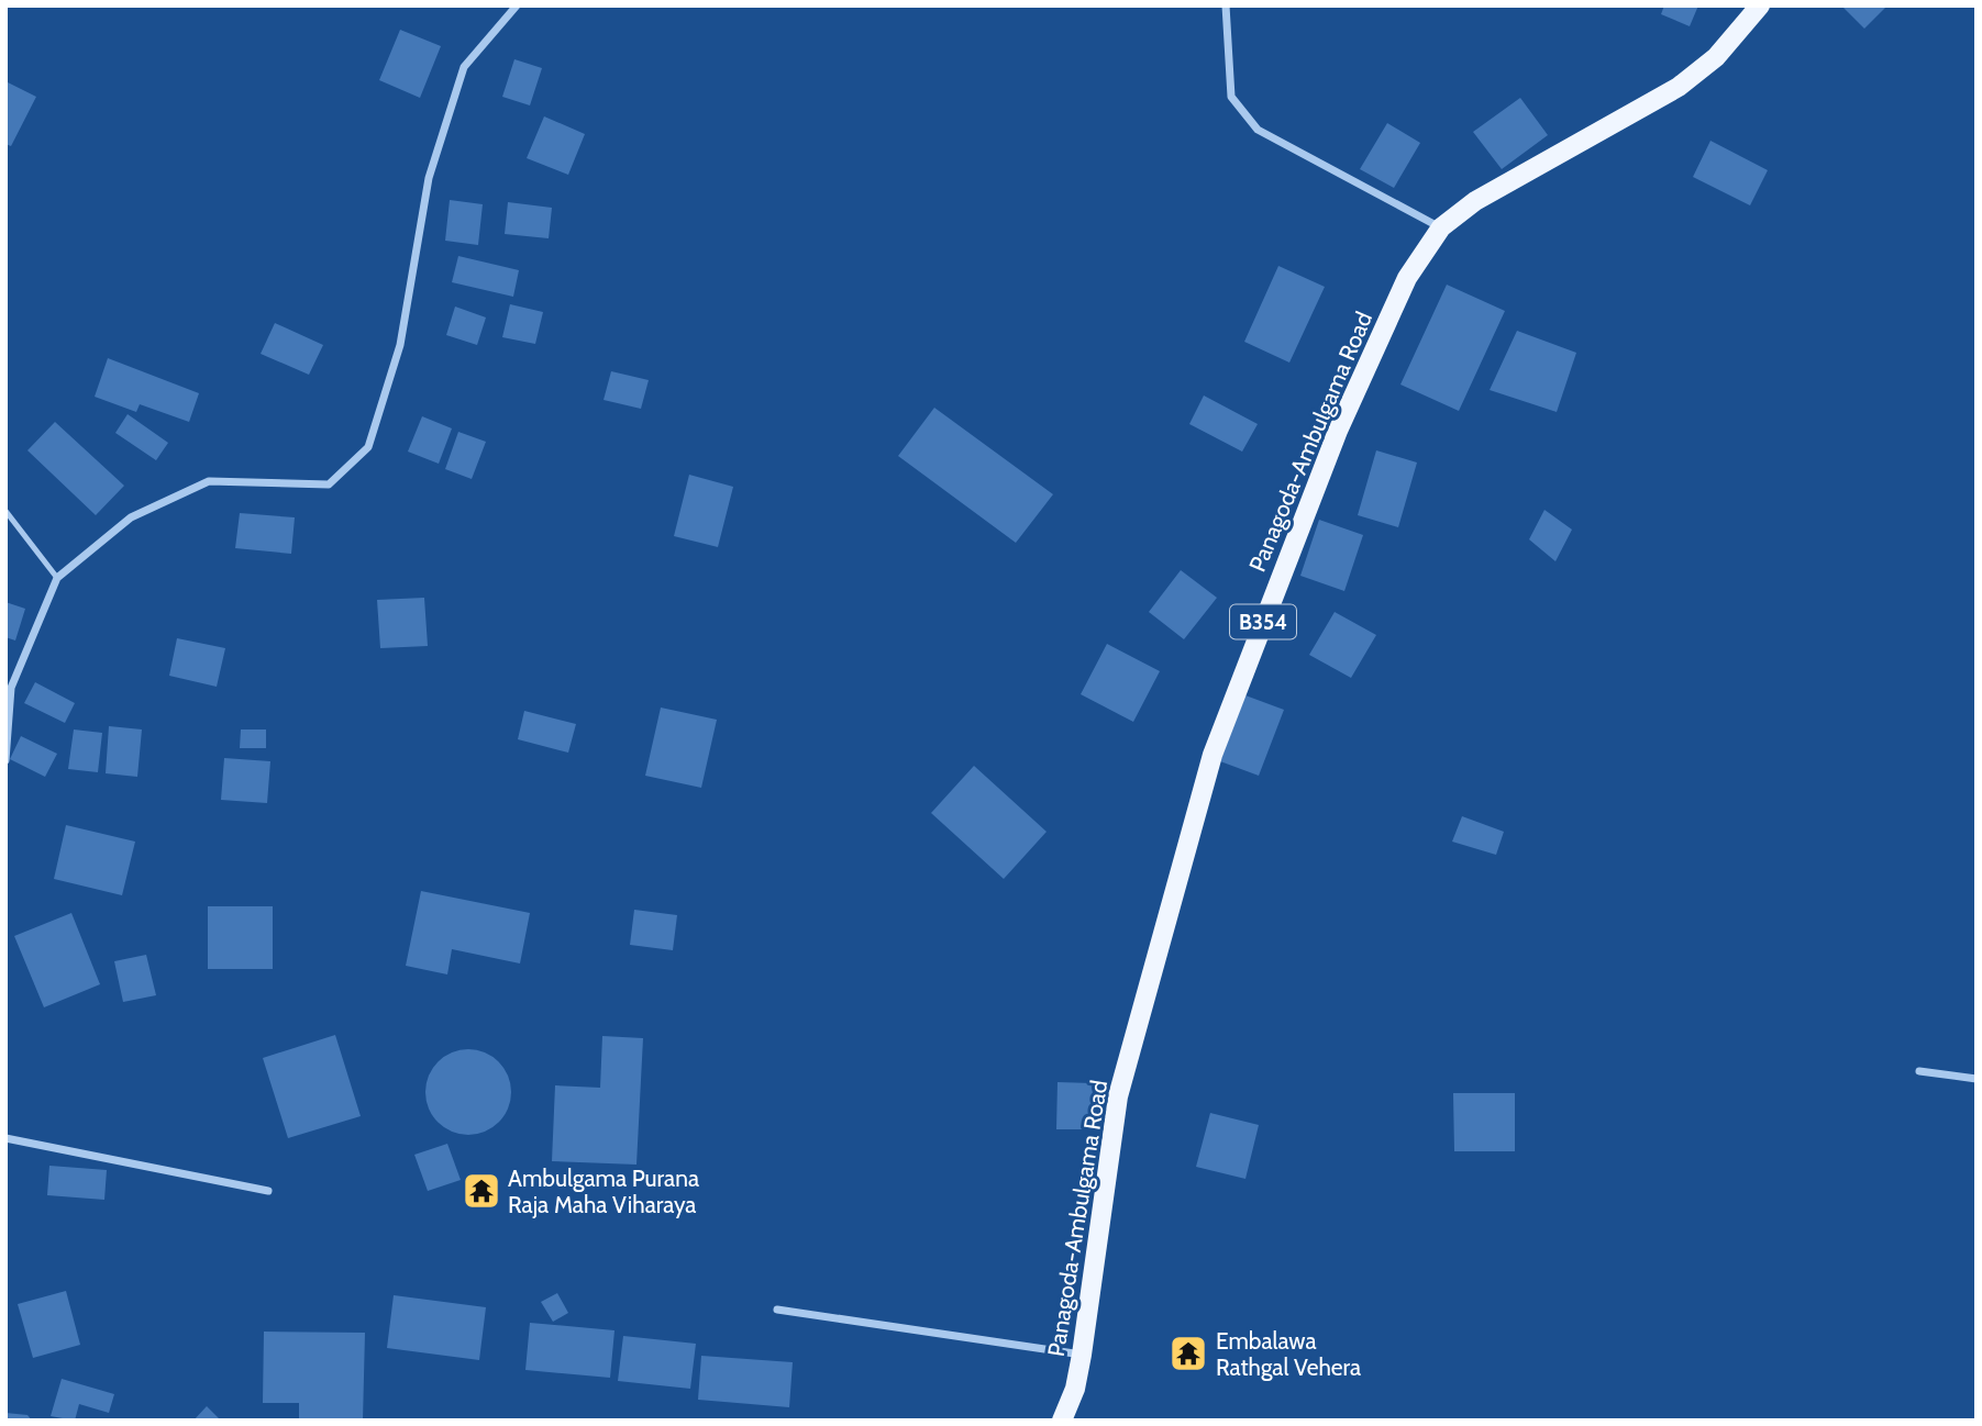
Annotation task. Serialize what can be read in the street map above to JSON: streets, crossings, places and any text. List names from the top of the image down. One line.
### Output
{"streets":{"main road":["Panagoda-Ambulgama Road","B354"]},"places":{"temple":["Ambulgama Purana Raja Maha Viharaya","Embalawa Rathgal Vehera"]}}
